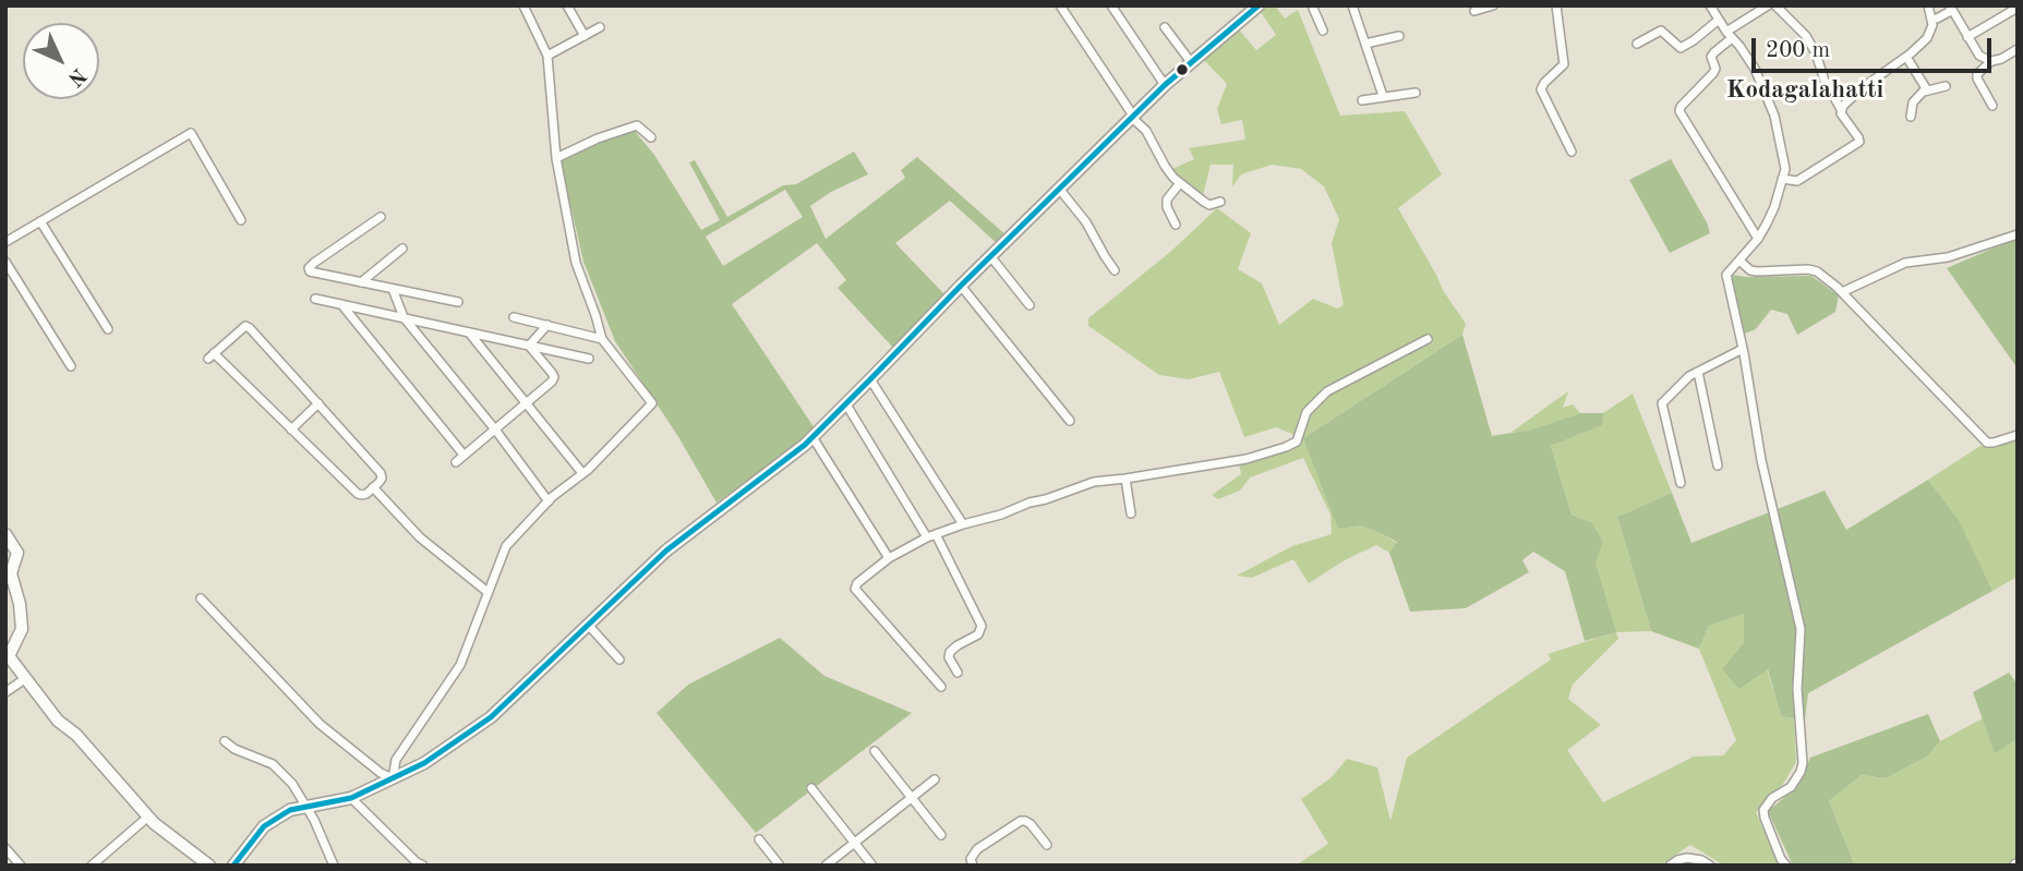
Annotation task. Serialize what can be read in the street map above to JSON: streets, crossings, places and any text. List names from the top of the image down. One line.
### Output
{"districts":["Kodagalahatti"],"scale_bar":"200 m","north":"bottom right"}
